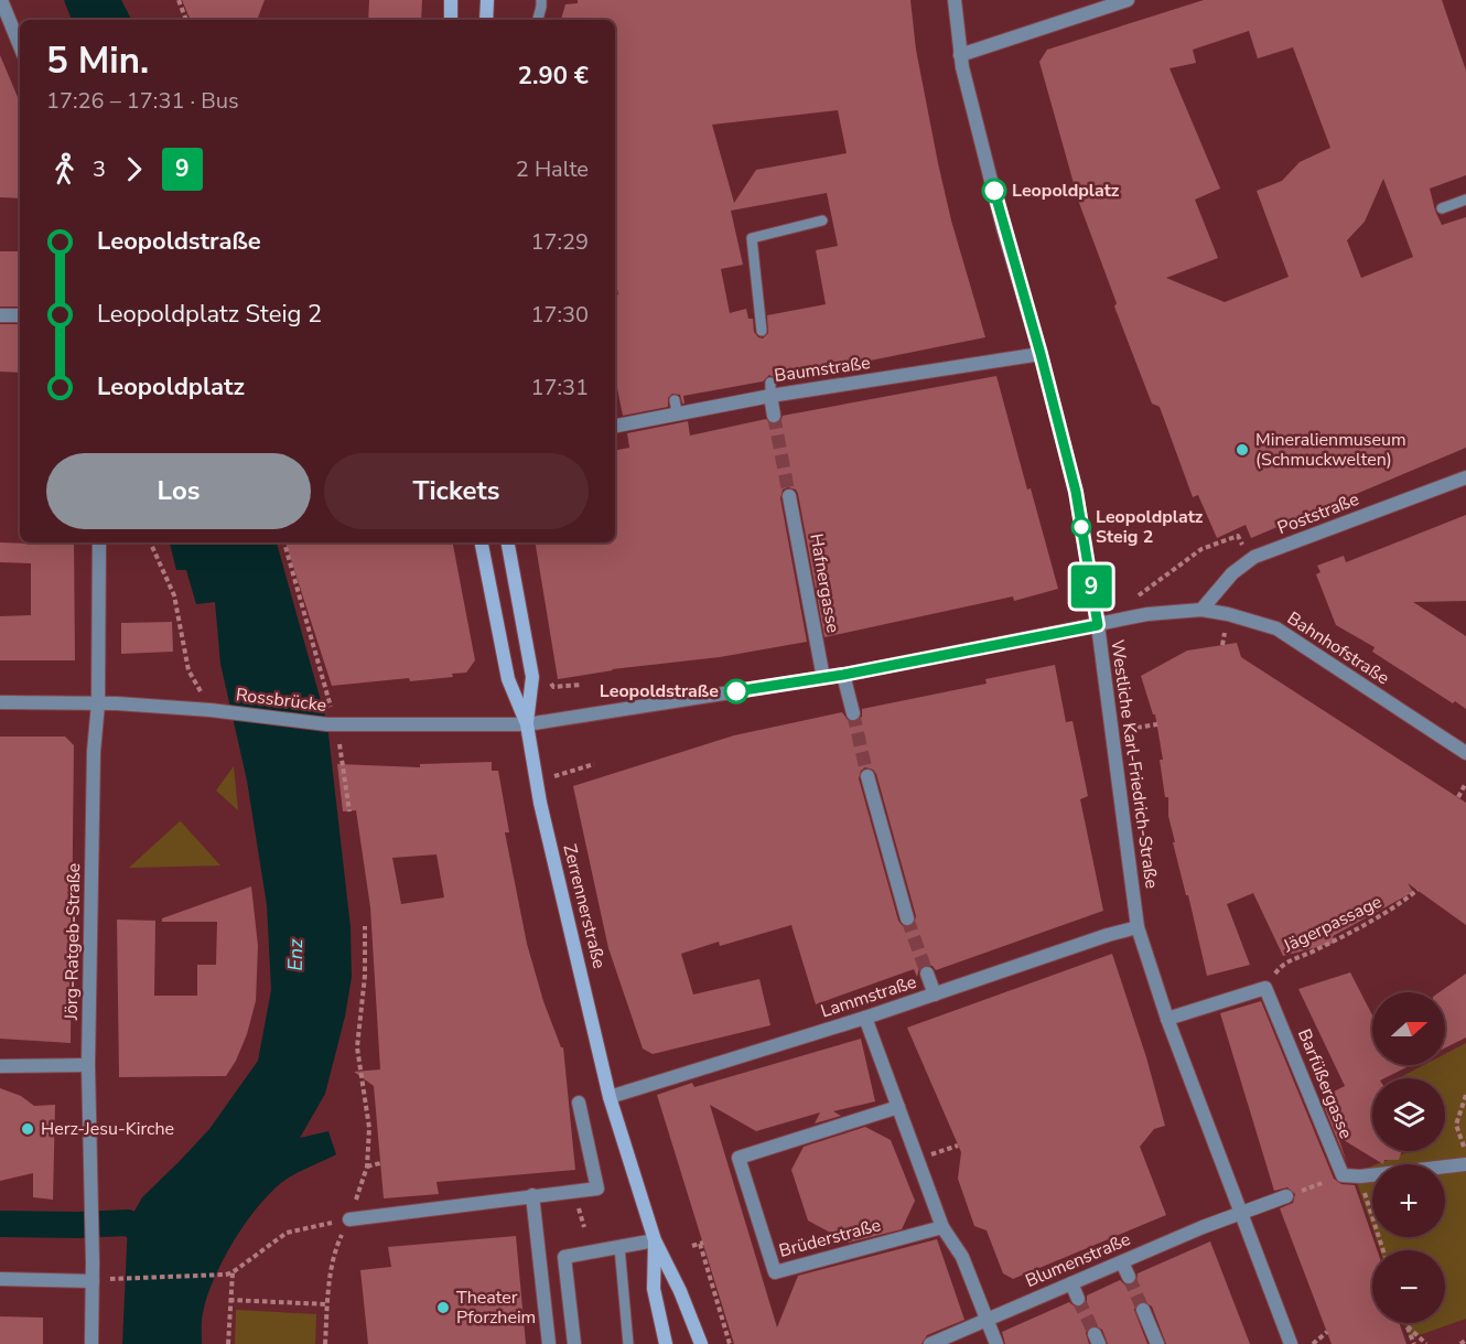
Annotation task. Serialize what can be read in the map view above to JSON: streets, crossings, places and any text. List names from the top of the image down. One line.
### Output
{"streets":{"main road":["Zerrennerstraße"],"street":["Baumstraße","Poststraße","Hafnergasse","Bahnhofstraße","Rossbrücke","Westliche Karl-Friedrich-Straße","Jörg-Ratgeb-Straße","Lammstraße","Barfüßergasse","Brüderstraße","Blumenstraße"],"path":["Jägerpassage"]},"crossings":[["Baumstraße","Westliche Karl-Friedrich-Straße"],["Poststraße","Bahnhofstraße"],["Bahnhofstraße","Westliche Karl-Friedrich-Straße"],["Westliche Karl-Friedrich-Straße","Lammstraße"],["Westliche Karl-Friedrich-Straße","Blumenstraße"],["Zerrennerstraße","Lammstraße"],["Jägerpassage","Barfüßergasse"]],"water":["Enz"],"places":["Leopoldplatz","Mineralienmuseum (Schmuckwelten)","Leopoldplatz Steig 2","Leopoldstraße","Herz-Jesu-Kirche","Theater Pforzheim"],"lines":["bus line 9"],"north":"right","page":{"on_map":"9","heading":["5 Min.","17:26 – 17:31 · Bus","2.90 €"],"legs":["3","9","2 Halte"],"list":[{"name":"Leopoldstraße","value":"17:29"},{"name":"Leopoldplatz Steig 2","value":"17:30"},{"name":"Leopoldplatz","value":"17:31"}],"buttons":["Los","Tickets"],"map_buttons":["+","−"]}}
